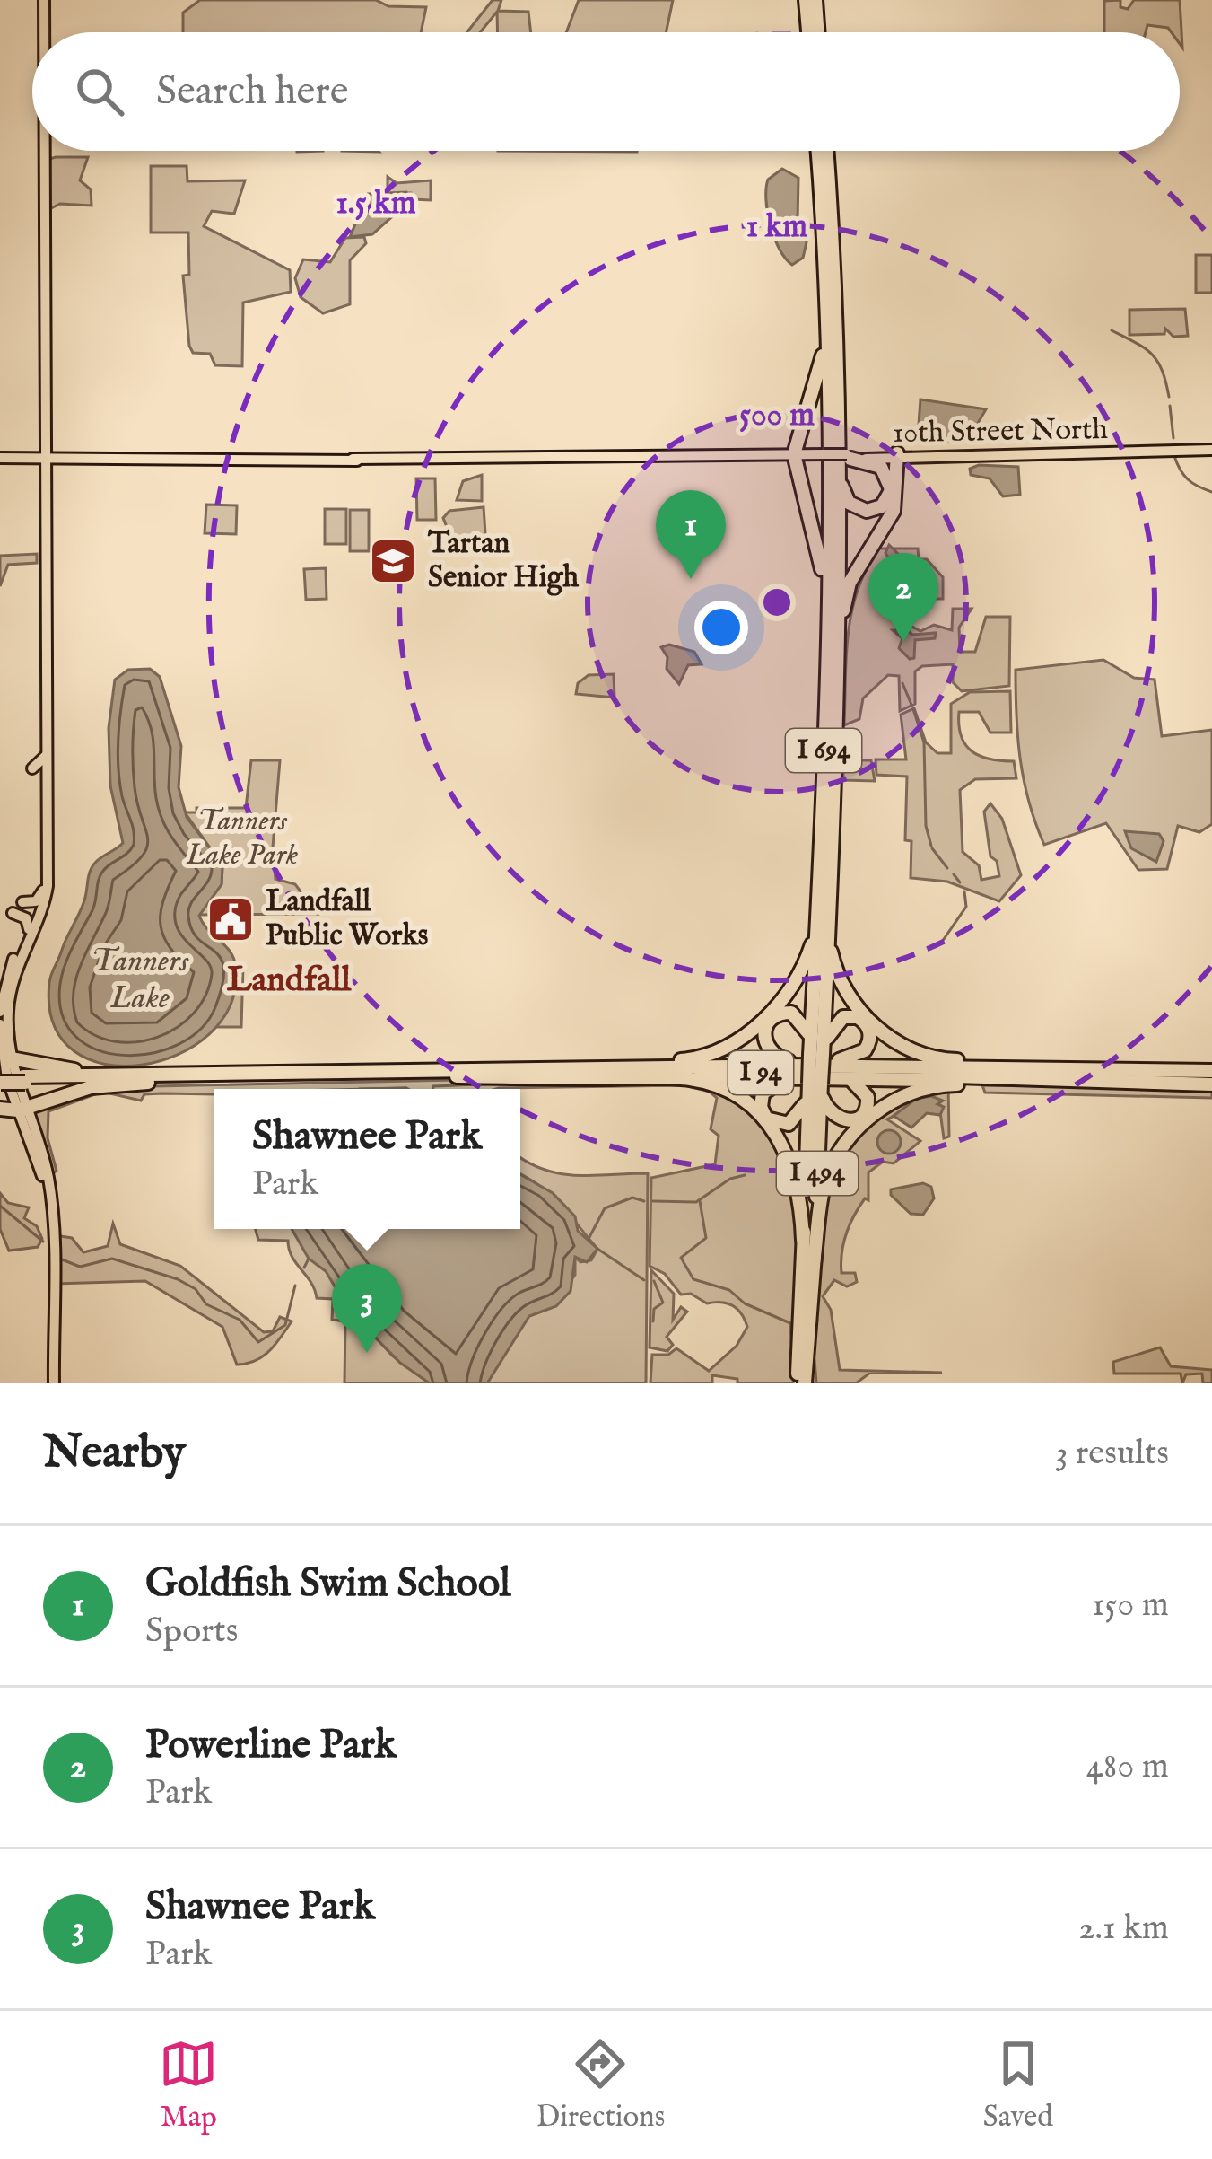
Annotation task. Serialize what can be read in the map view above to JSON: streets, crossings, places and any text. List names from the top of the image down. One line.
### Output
{"streets":{"highway":["I 694","I 94","I 494"],"main road":["10th Street North"]},"crossings":[["10th Street North","I 694"],["I 694","I 494"]],"districts":["Landfall"],"water":["Tanners Lake"],"parks":["Tanners Lake Park"],"places":{"school or university":["Tartan Senior High"],"public building":["Landfall Public Works"]},"page":{"search":"Search here","pins":["1","2","3"],"popup":["Shawnee Park","Park"],"heading":["Nearby","3 results"],"list":[{"mark":"1","name":"Goldfish Swim School","note":"Sports","value":"150 m"},{"mark":"2","name":"Powerline Park","note":"Park","value":"480 m"},{"mark":"3","name":"Shawnee Park","note":"Park","value":"2.1 km"}],"nav":["Map","Directions","Saved"]},"rings":["1.5 km","1 km","500 m"]}
